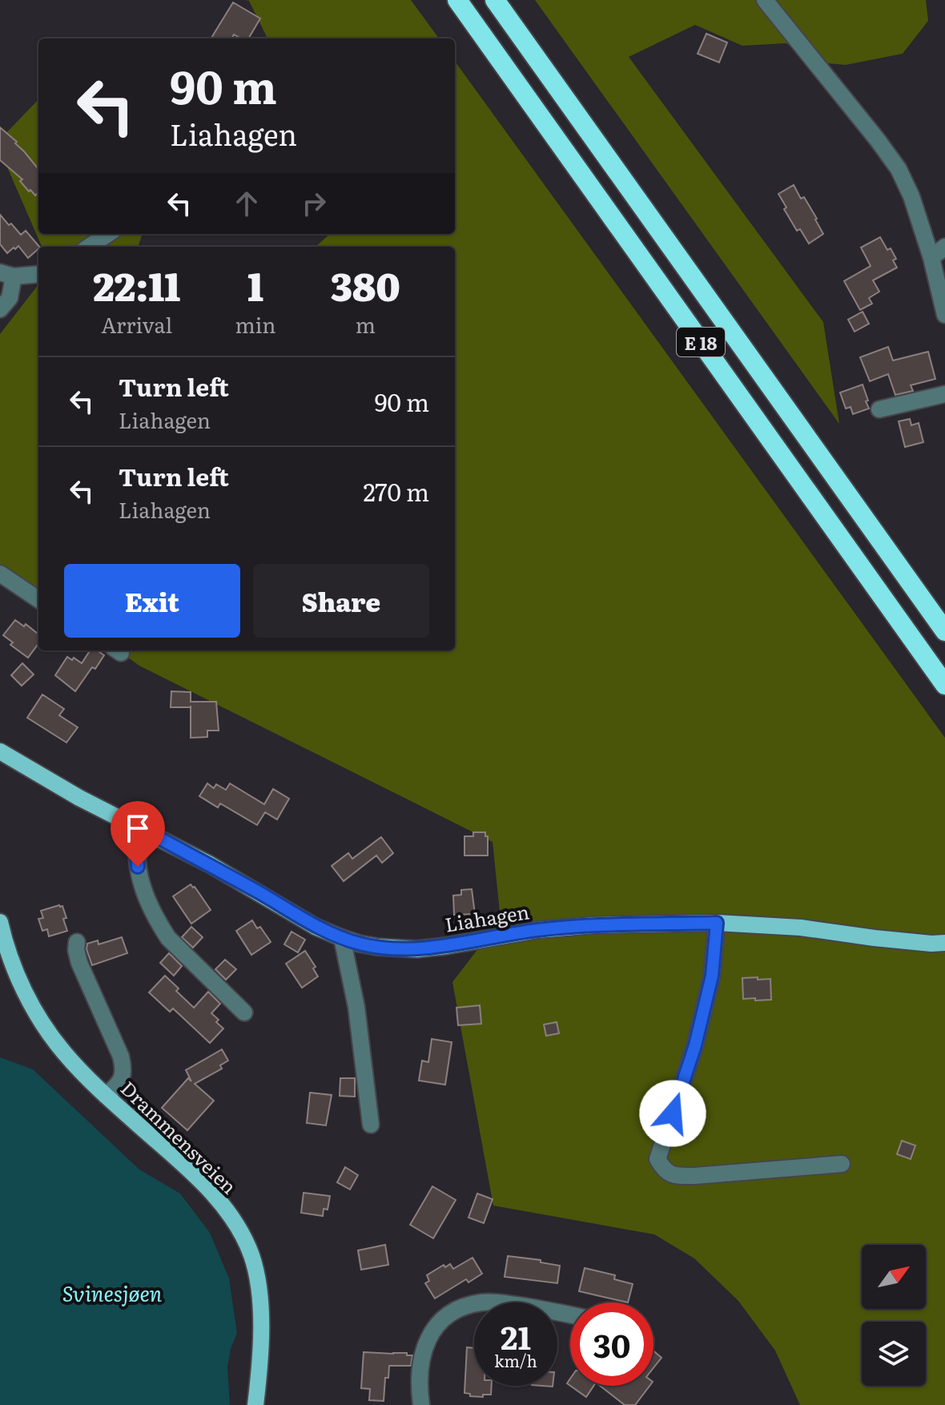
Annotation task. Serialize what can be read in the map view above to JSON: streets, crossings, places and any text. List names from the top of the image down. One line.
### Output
{"streets":{"highway":["E 18"],"main road":["Liahagen","Drammensveien"]},"water":["Svinesjøen"],"north":"top right","page":{"turn":["90 m","Liahagen"],"eta":["22:11","Arrival","1","min","380","m"],"list":[{"name":"Turn left","note":"Liahagen","value":"90 m"},{"name":"Turn left","note":"Liahagen","value":"270 m"}],"buttons":["Exit","Share"],"speed":"21 km/h","limit":"30"}}
